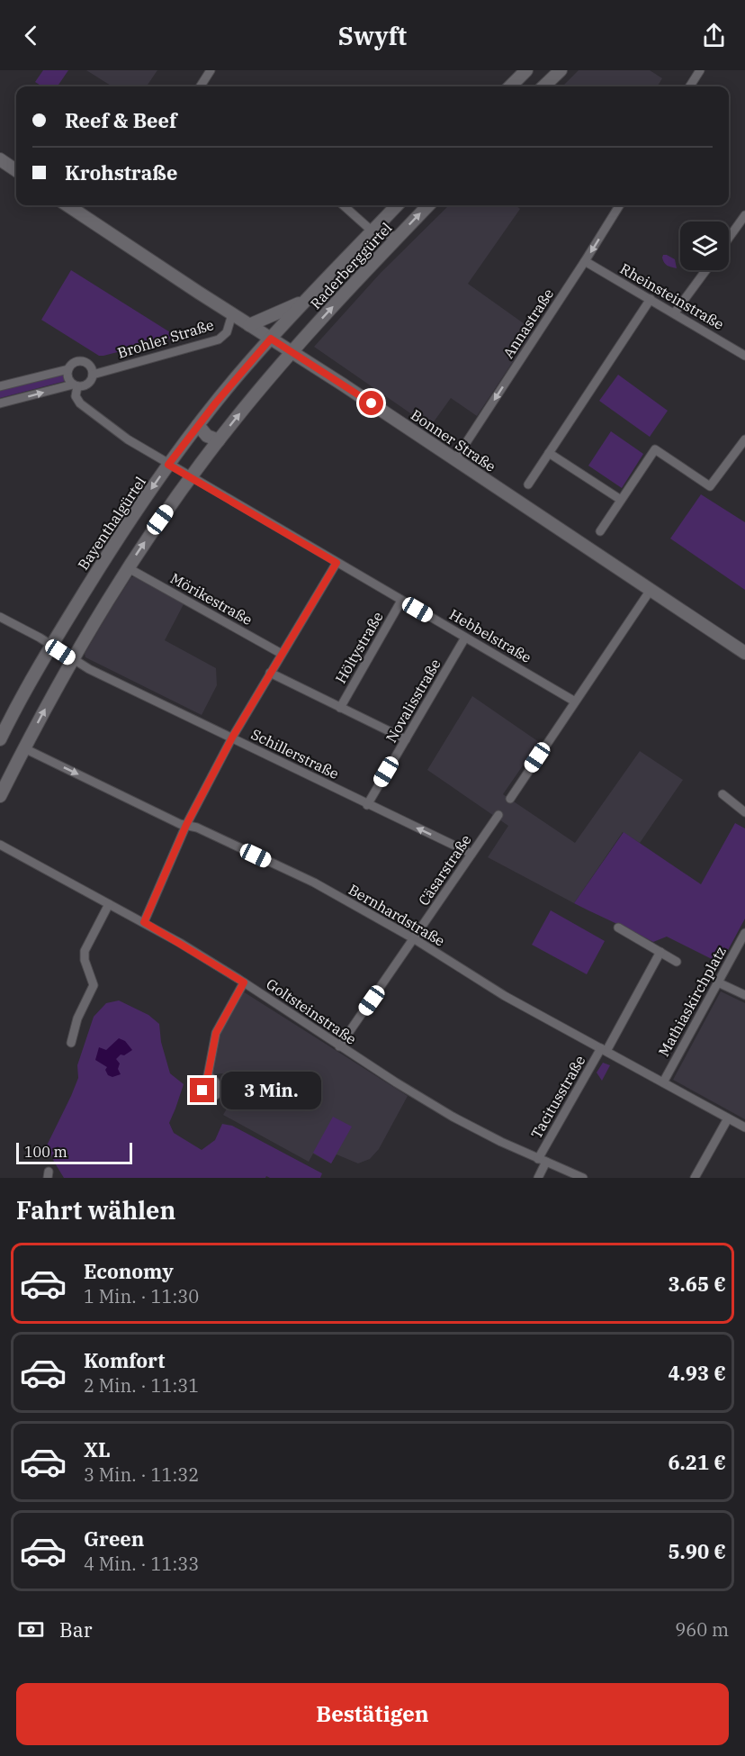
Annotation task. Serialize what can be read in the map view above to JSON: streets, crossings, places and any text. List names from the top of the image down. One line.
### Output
{"streets":{"main road":["Raderberggürtel","Bonner Straße","Bayenthalgürtel"],"street":["Rheinsteinstraße","Annastraße","Brohler Straße","Mörikestraße","Hebbelstraße","Höltystraße","Novalisstraße","Schillerstraße","Cäsarstraße","Bernhardstraße","Mathiaskirchplatz","Goltsteinstraße","Tacitusstraße"]},"crossings":[["Raderberggürtel","Bonner Straße"],["Raderberggürtel","Bayenthalgürtel"],["Rheinsteinstraße","Annastraße"],["Annastraße","Bonner Straße"],["Brohler Straße","Bonner Straße"],["Brohler Straße","Hebbelstraße"],["Bonner Straße","Bayenthalgürtel"],["Bayenthalgürtel","Hebbelstraße"],["Bayenthalgürtel","Schillerstraße"],["Hebbelstraße","Höltystraße"],["Hebbelstraße","Novalisstraße"],["Novalisstraße","Schillerstraße"],["Schillerstraße","Cäsarstraße"],["Cäsarstraße","Bernhardstraße"],["Cäsarstraße","Goltsteinstraße"],["Bernhardstraße","Mathiaskirchplatz"],["Bernhardstraße","Tacitusstraße"],["Goltsteinstraße","Tacitusstraße"]],"one_way":["Annastraße"],"scale_bar":"100 m","page":{"header":"Swyft","banner":["Reef & Beef","Krohstraße"],"bubble":"3 Min.","scale":"100 m","heading":"Fahrt wählen","list":[{"name":"Economy","note":"1 Min. · 11:30","value":"3.65 €"},{"name":"Komfort","note":"2 Min. · 11:31","value":"4.93 €"},{"name":"XL","note":"3 Min. · 11:32","value":"6.21 €"},{"name":"Green","note":"4 Min. · 11:33","value":"5.90 €"}],"pay":["Bar","960 m"],"buttons":"Bestätigen"}}
